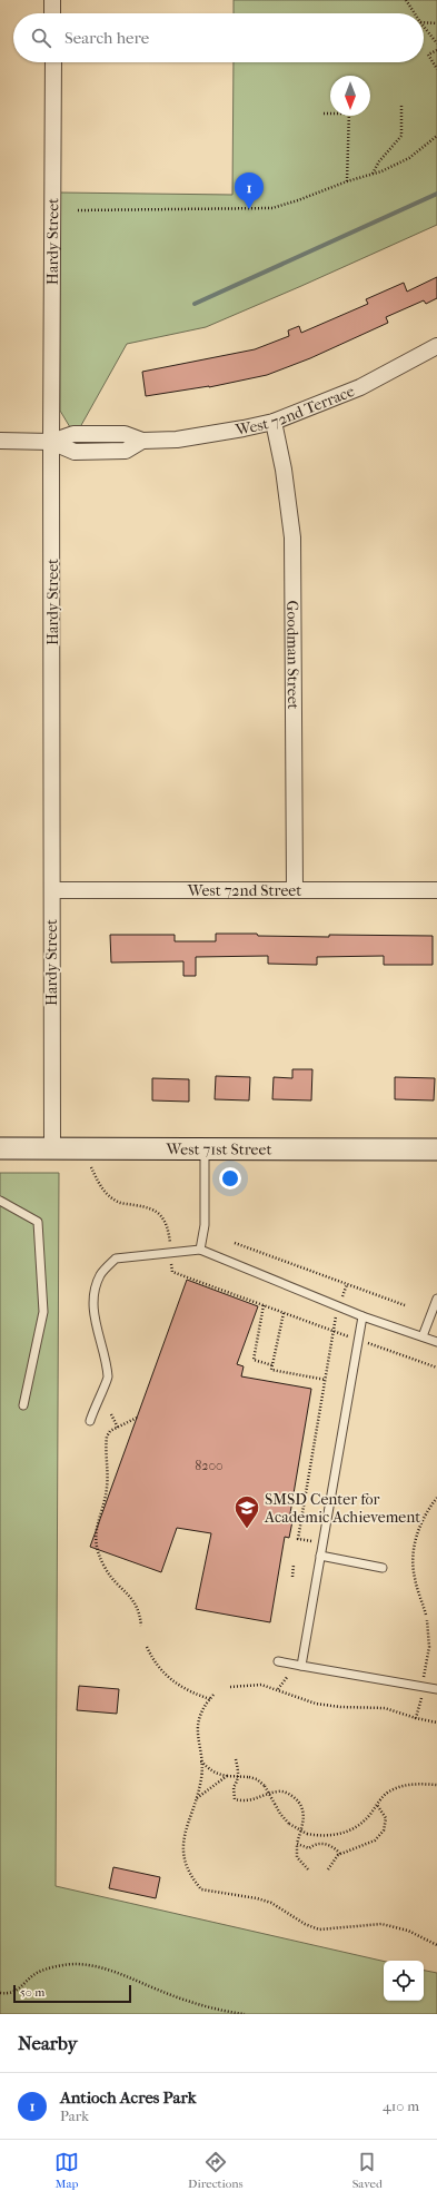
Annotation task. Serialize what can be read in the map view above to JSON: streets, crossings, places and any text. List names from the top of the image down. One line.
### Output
{"streets":{"street":["Hardy Street","West 72nd Terrace","Goodman Street","West 72nd Street","West 71st Street"]},"crossings":[["Hardy Street","West 72nd Terrace"],["Hardy Street","West 72nd Street"],["Hardy Street","West 71st Street"],["West 72nd Terrace","Goodman Street"],["Goodman Street","West 72nd Street"]],"places":{"school or university":["SMSD Center for Academic Achievement"]},"house_numbers":["8200"],"scale_bar":"50 m","north":"bottom","page":{"search":"Search here","pins":"1","scale":"50 m","heading":"Nearby","list":[{"mark":"1","name":"Antioch Acres Park","note":"Park","value":"410 m"}],"nav":["Map","Directions","Saved"]}}
